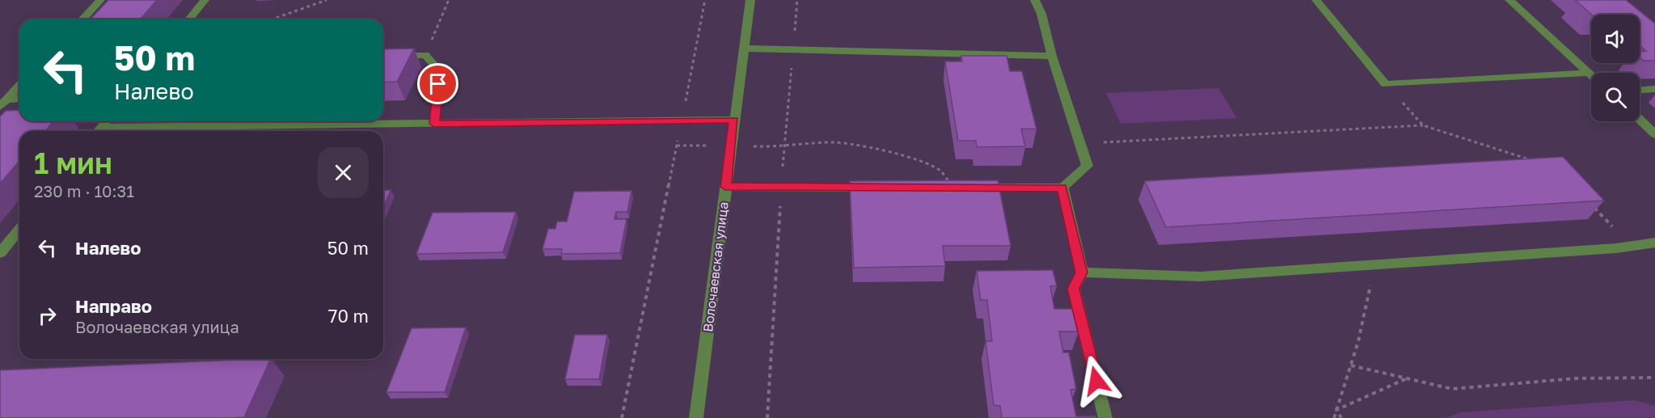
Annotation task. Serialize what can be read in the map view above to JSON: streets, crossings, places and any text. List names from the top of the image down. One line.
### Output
{"streets":{"street":["Волочаевская улица"]},"page":{"turn":["50 m","Налево"],"heading":["1 мин","230 m · 10:31"],"list":[{"name":"Налево","value":"50 m"},{"name":"Направо","note":"Волочаевская улица","value":"70 m"}]}}
